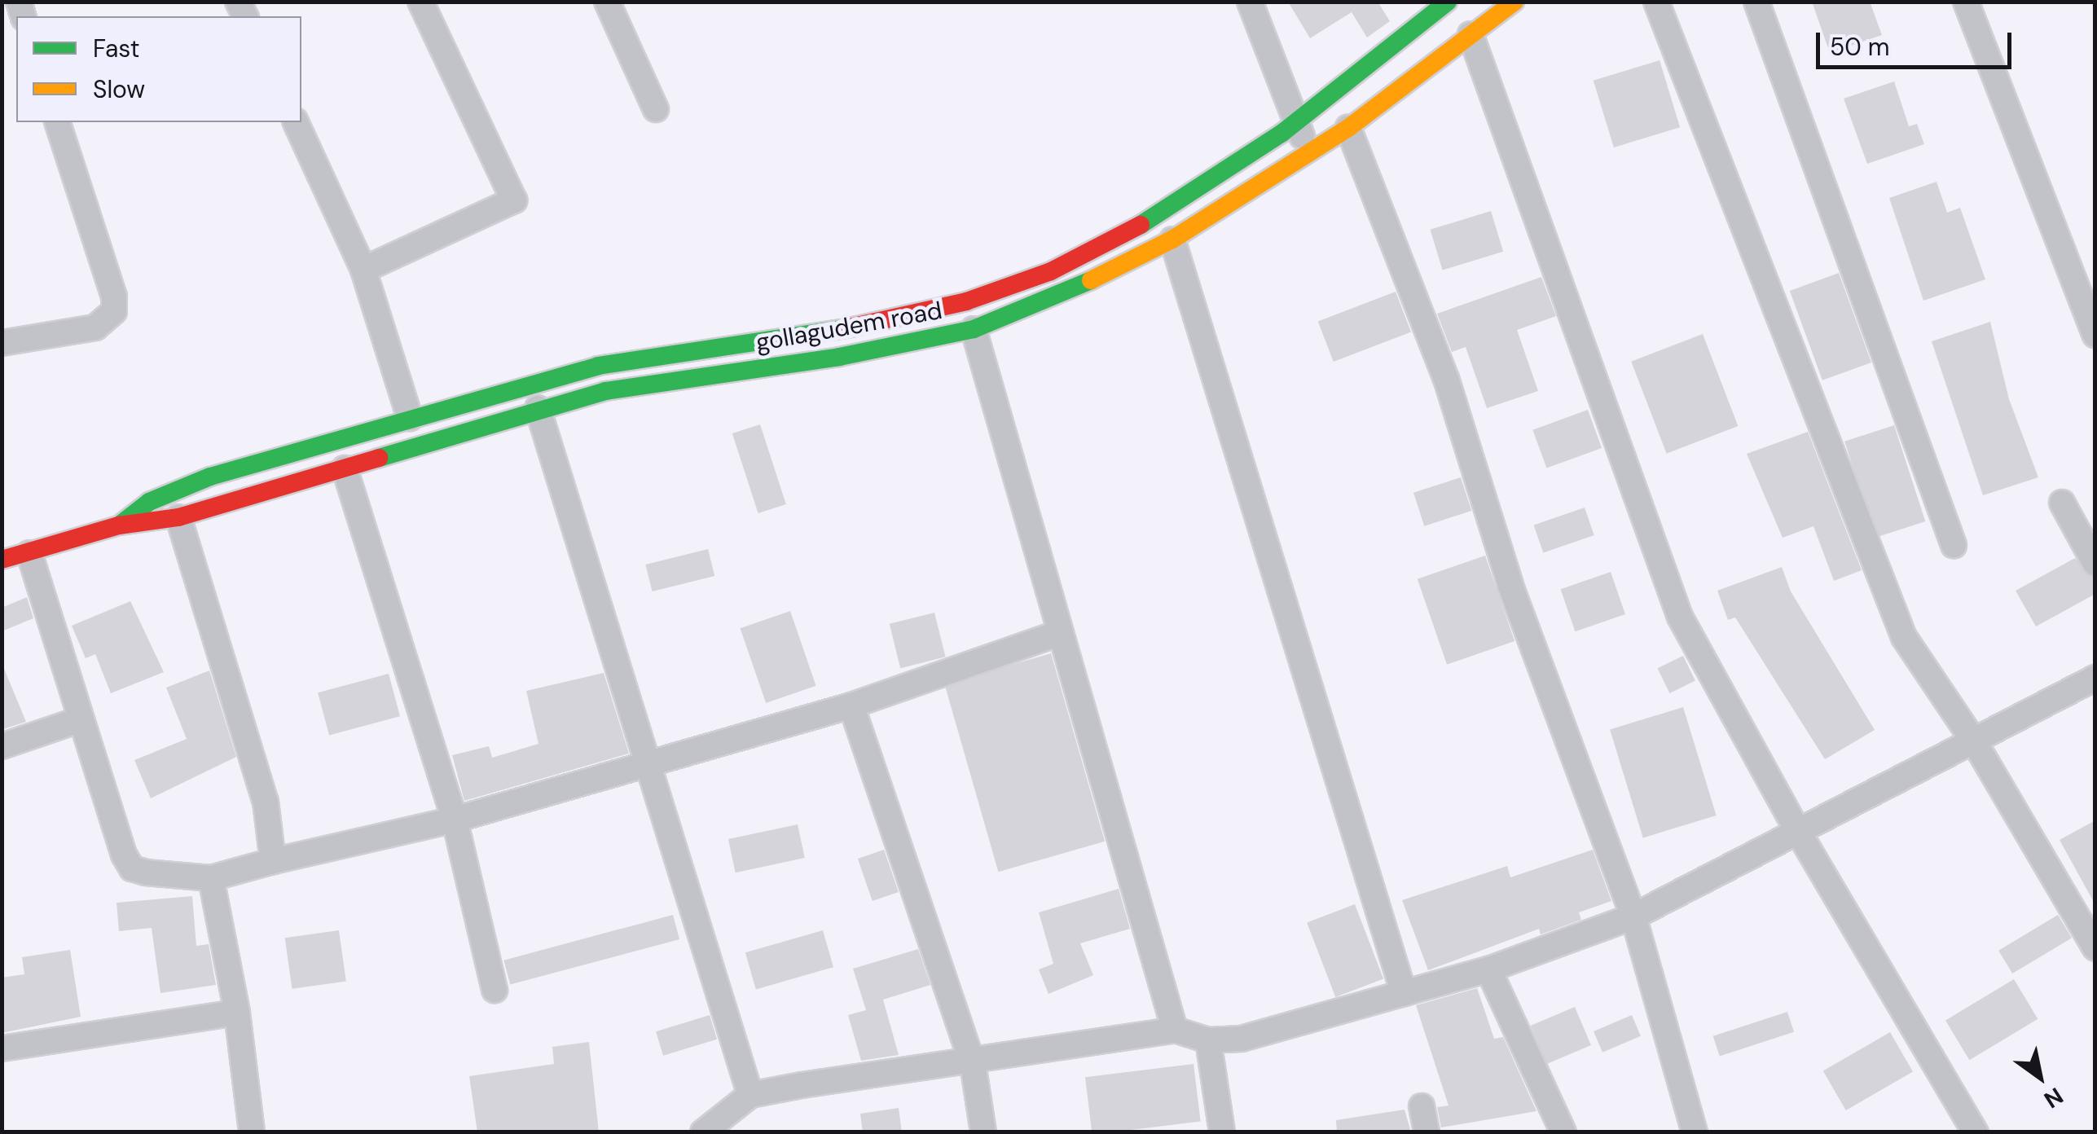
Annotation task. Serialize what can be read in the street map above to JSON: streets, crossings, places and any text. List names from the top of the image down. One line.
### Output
{"streets":{"street":["gollagudem road"]},"legend":["Fast","Slow"],"scale_bar":"50 m","north":"bottom right"}
